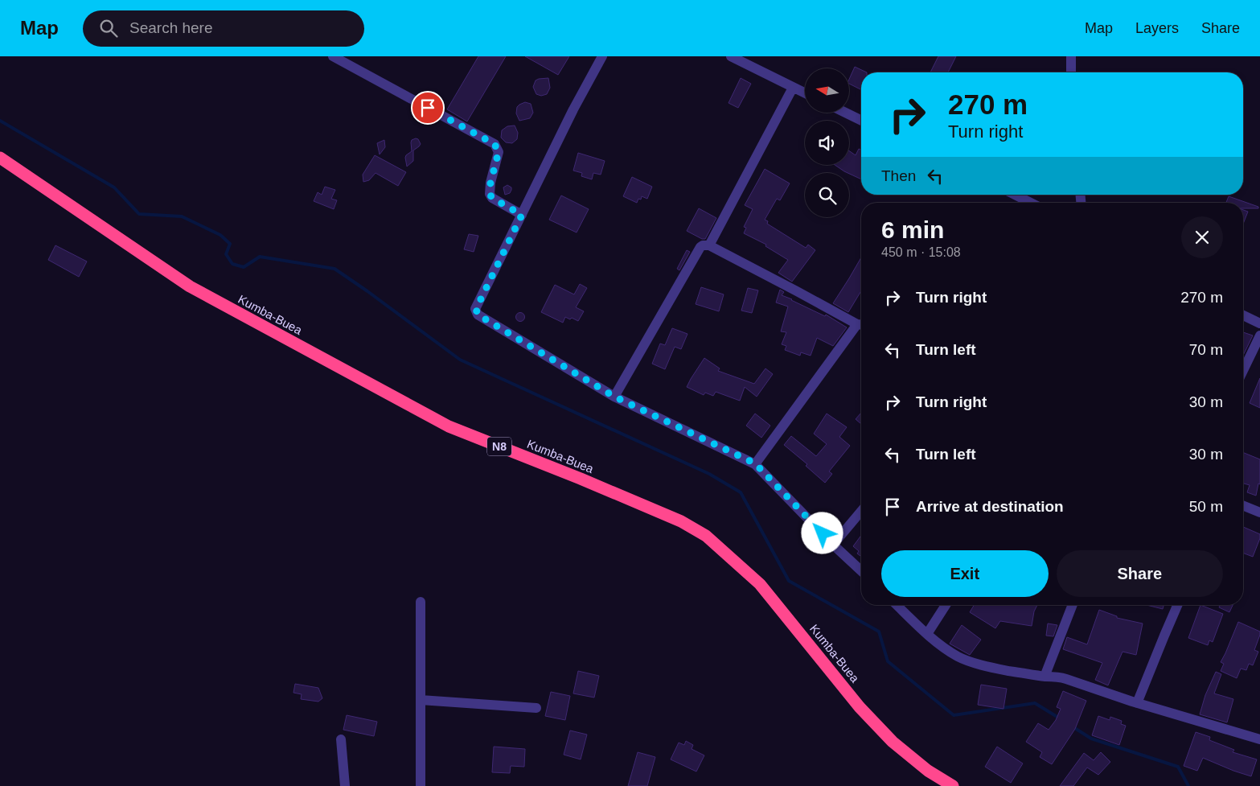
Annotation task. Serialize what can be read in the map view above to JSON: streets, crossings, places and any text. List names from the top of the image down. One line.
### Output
{"streets":{"highway":["Kumba-Buea","N8"]},"north":"left","page":{"header":"Map","search":"Search here","nav":["Map","Layers","Share"],"turn":["270 m","Turn right"],"then":"Then","heading":["6 min","450 m · 15:08"],"list":[{"name":"Turn right","value":"270 m"},{"name":"Turn left","value":"70 m"},{"name":"Turn right","value":"30 m"},{"name":"Turn left","value":"30 m"},{"name":"Arrive at destination","value":"50 m"}],"buttons":["Exit","Share"]}}
